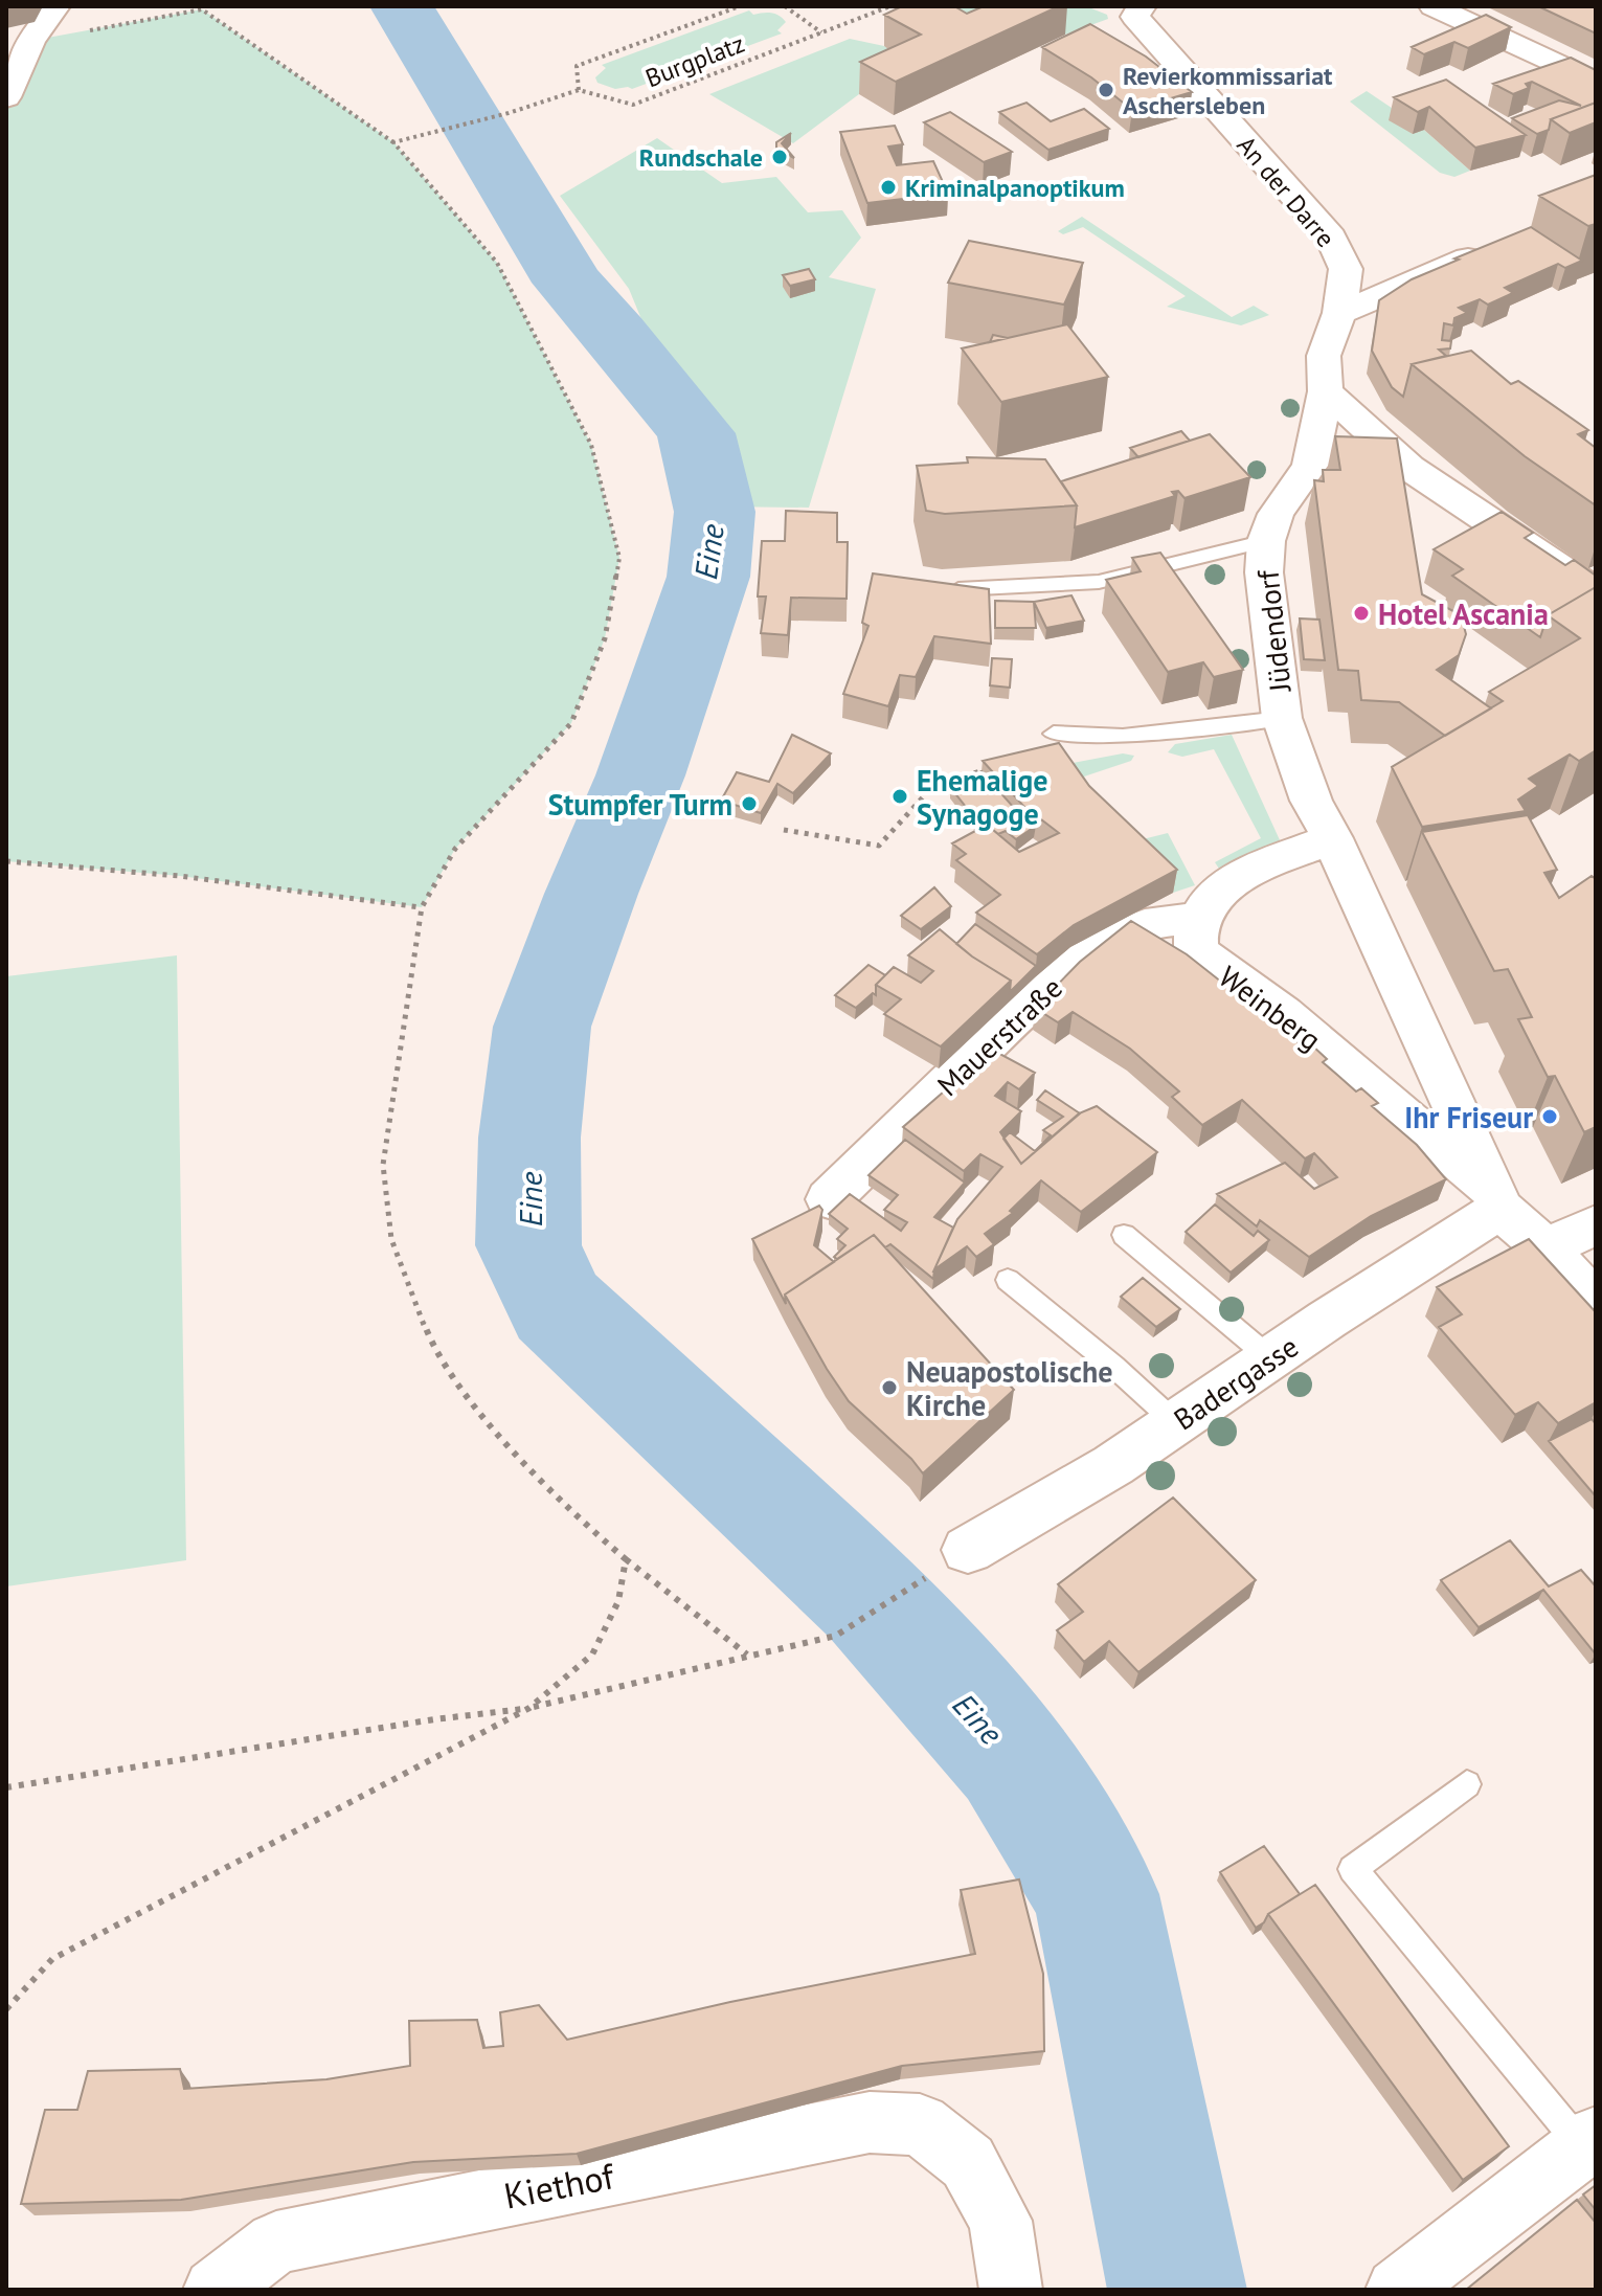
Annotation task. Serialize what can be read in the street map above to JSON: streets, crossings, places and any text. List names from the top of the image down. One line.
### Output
{"streets":{"street":["An der Darre","Jüdendorf","Weinberg","Mauerstraße","Badergasse","Kiethof"],"path":["Burgplatz"]},"crossings":[["Jüdendorf","Weinberg"],["Weinberg","Mauerstraße"],["Weinberg","Badergasse"]],"water":["Eine"],"places":["Revierkommissariat Aschersleben","Rundschale","Kriminalpanoptikum","Hotel Ascania","Ehemalige Synagoge","Stumpfer Turm","Ihr Friseur","Neuapostolische Kirche"]}
